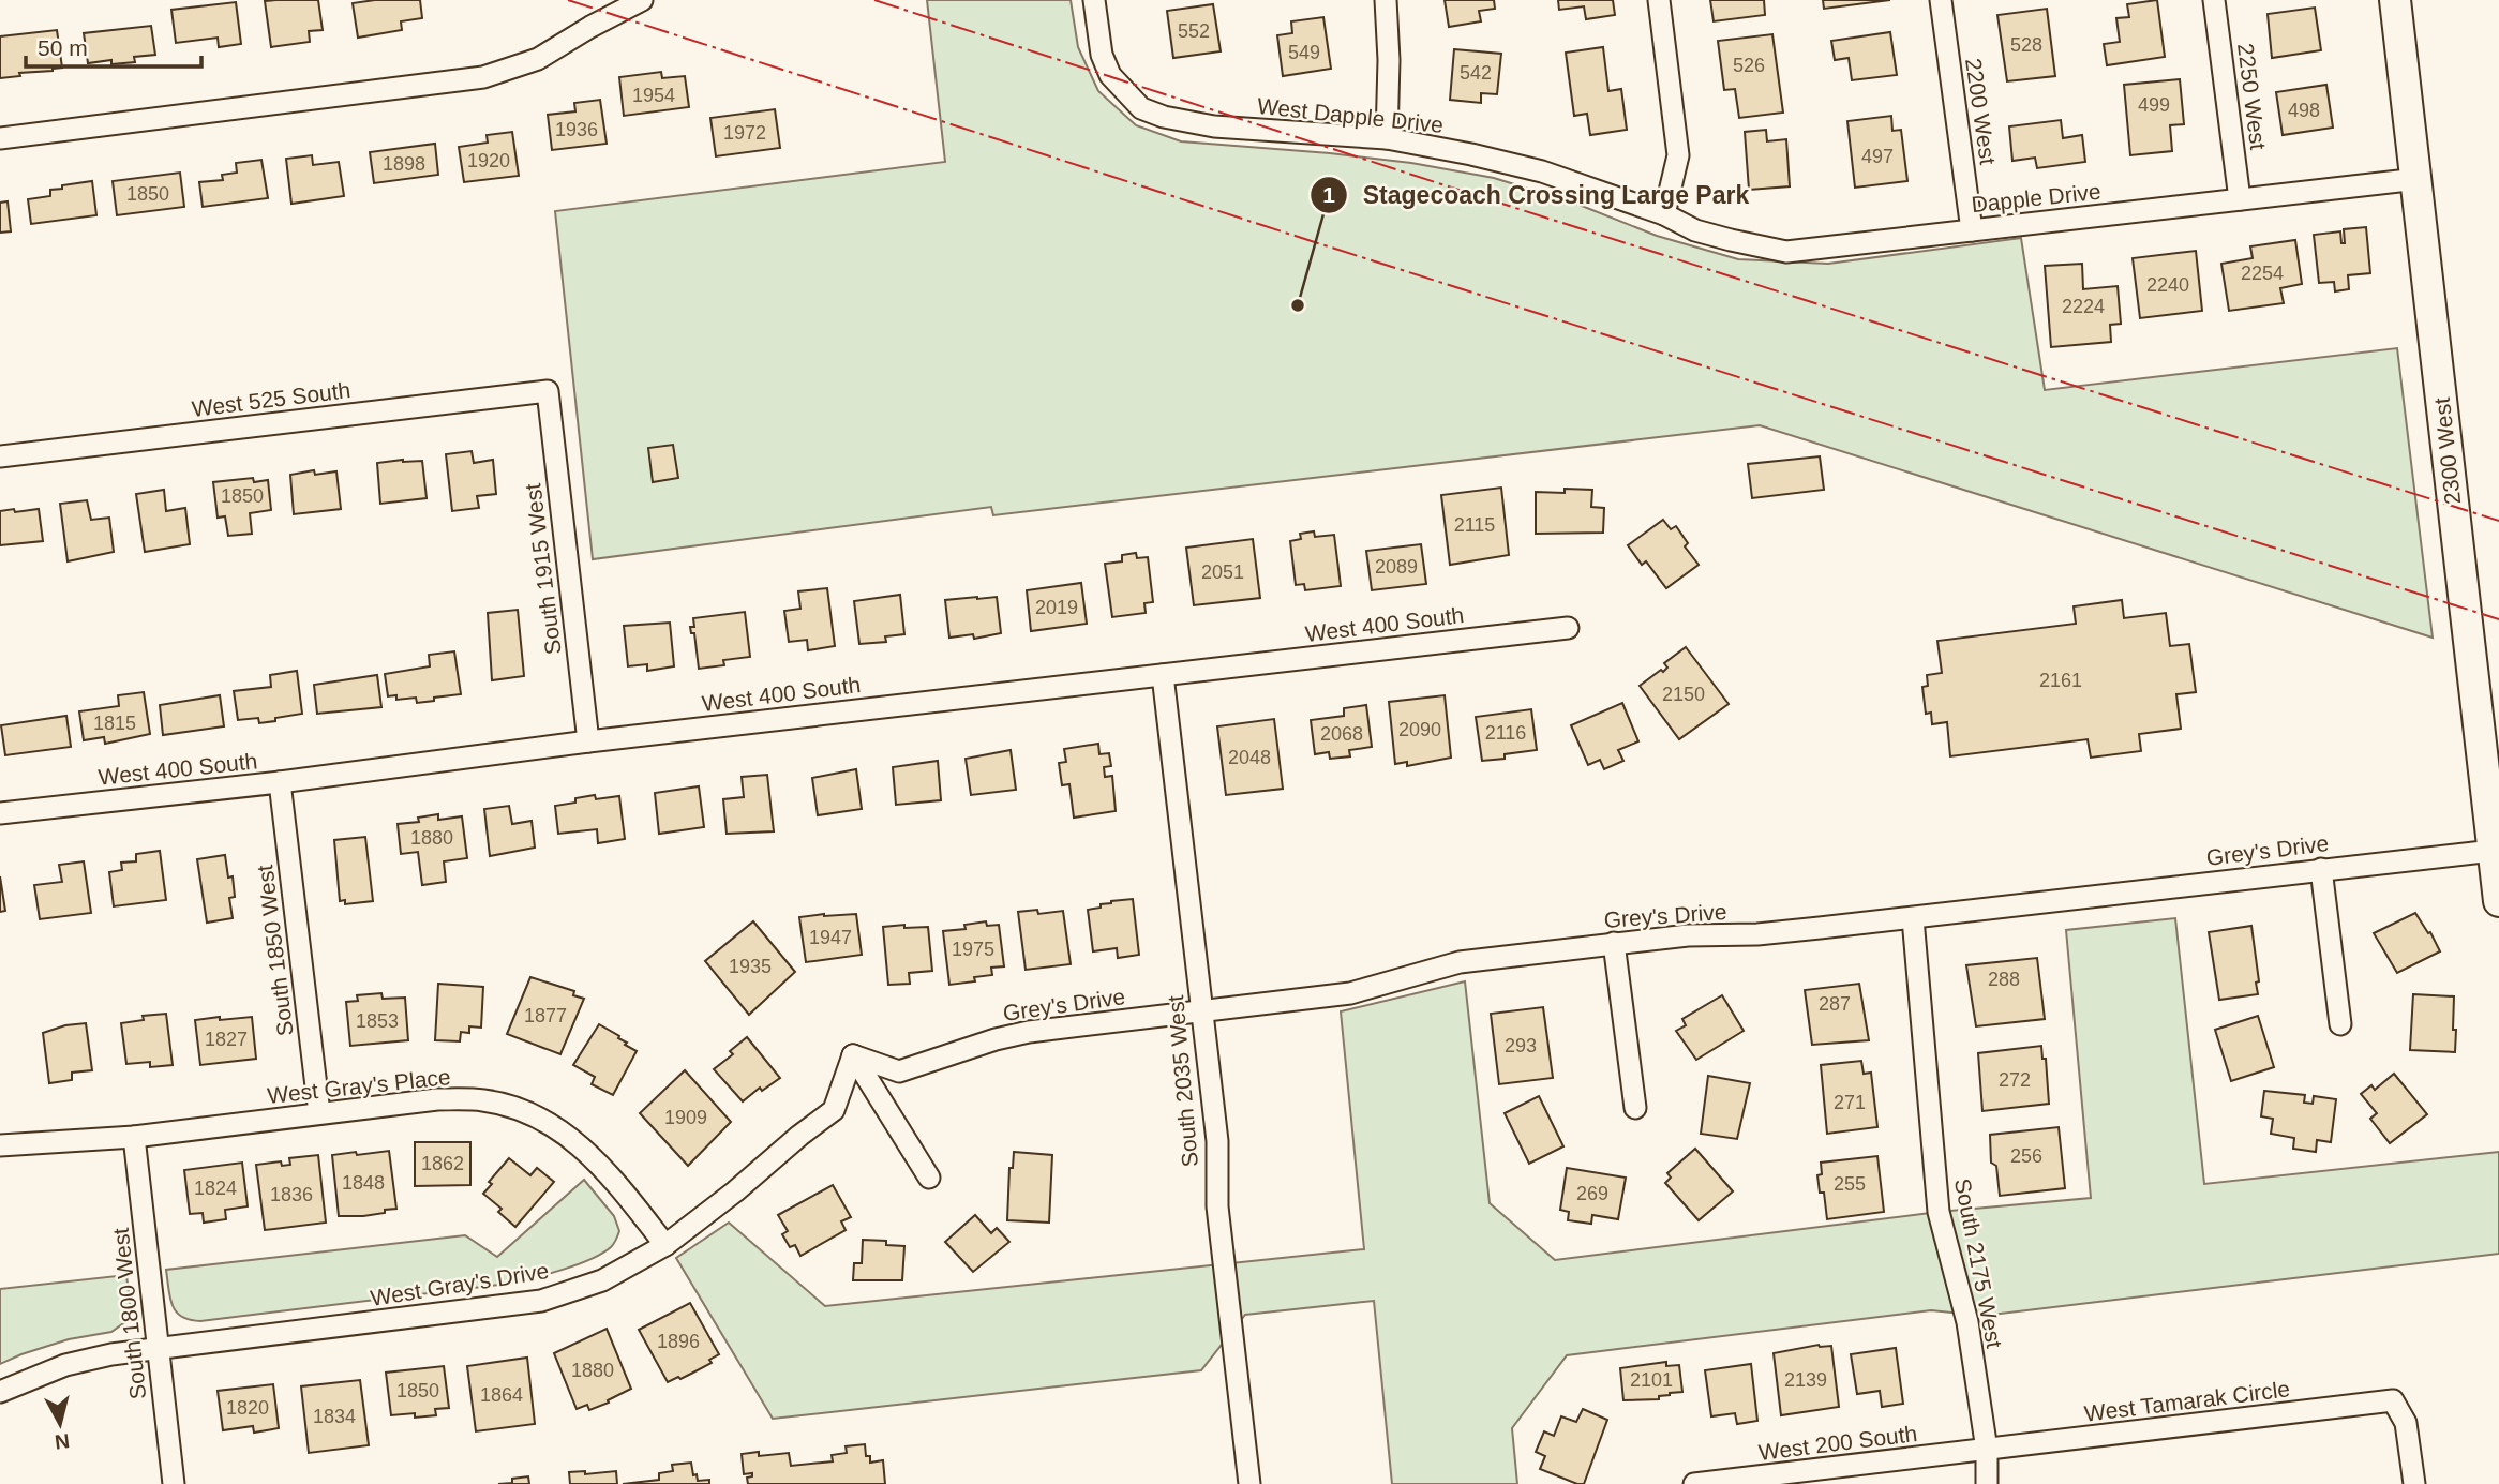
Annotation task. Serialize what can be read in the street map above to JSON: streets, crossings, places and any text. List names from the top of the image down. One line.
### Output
{"streets":{"main road":["2300 West"],"street":["2250 West","2200 West","West Dapple Drive","Dapple Drive","West 525 South","South 1915 West","West 400 South","Grey's Drive","South 1850 West","South 2035 West","West Gray's Place","South 2175 West","West Gray's Drive","South 1800 West","West Tamarak Circle","West 200 South"]},"crossings":[["2250 West","Dapple Drive"],["2200 West","Dapple Drive"],["West Dapple Drive","Dapple Drive"],["Dapple Drive","2300 West"],["West 525 South","South 1915 West"],["2300 West","Grey's Drive"],["South 1915 West","West 400 South"],["West 400 South","South 1850 West"],["West 400 South","South 2035 West"],["Grey's Drive","South 2035 West"],["Grey's Drive","South 2175 West"],["Grey's Drive","West Gray's Drive"],["South 1850 West","West Gray's Place"],["West Gray's Place","West Gray's Drive"],["West Gray's Place","South 1800 West"],["South 2175 West","West Tamarak Circle"],["South 2175 West","West 200 South"],["West Gray's Drive","South 1800 West"],["West Tamarak Circle","West 200 South"]],"places":["Stagecoach Crossing Large Park"],"house_numbers":["552","528","549","526","542","1954","499","498","1936","1972","497","1920","1898","1850","2254","2240","2224","1850","2115","2089","2051","2019","2161","2150","1815","2090","2116","2068","2048","1880","1947","1975","1935","288","287","1877","1853","1827","293","272","271","1909","256","1862","1848","255","1824","269","1836","1896","1880","2101","2139","1850","1864","1820","1834"],"scale_bar":"50 m","north":"bottom"}
